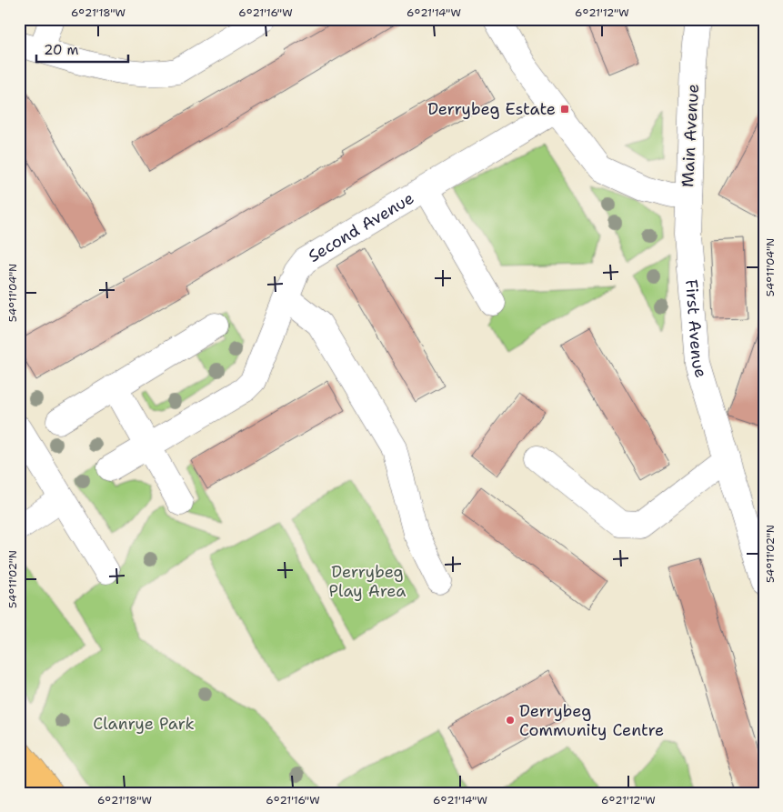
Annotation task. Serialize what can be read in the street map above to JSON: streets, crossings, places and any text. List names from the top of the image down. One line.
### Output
{"streets":{"street":["Main Avenue","Second Avenue","First Avenue"]},"crossings":[["Main Avenue","Second Avenue"],["Main Avenue","First Avenue"]],"parks":["Derrybeg Play Area","Clanrye Park"],"places":{"transit":["Derrybeg Estate"],"other":["Derrybeg Community Centre"]},"scale_bar":"20 m","coordinates":["6°21'18\"W","6°21'16\"W","6°21'14\"W","6°21'12\"W","54°11'04\"N","54°11'02\"N"]}
